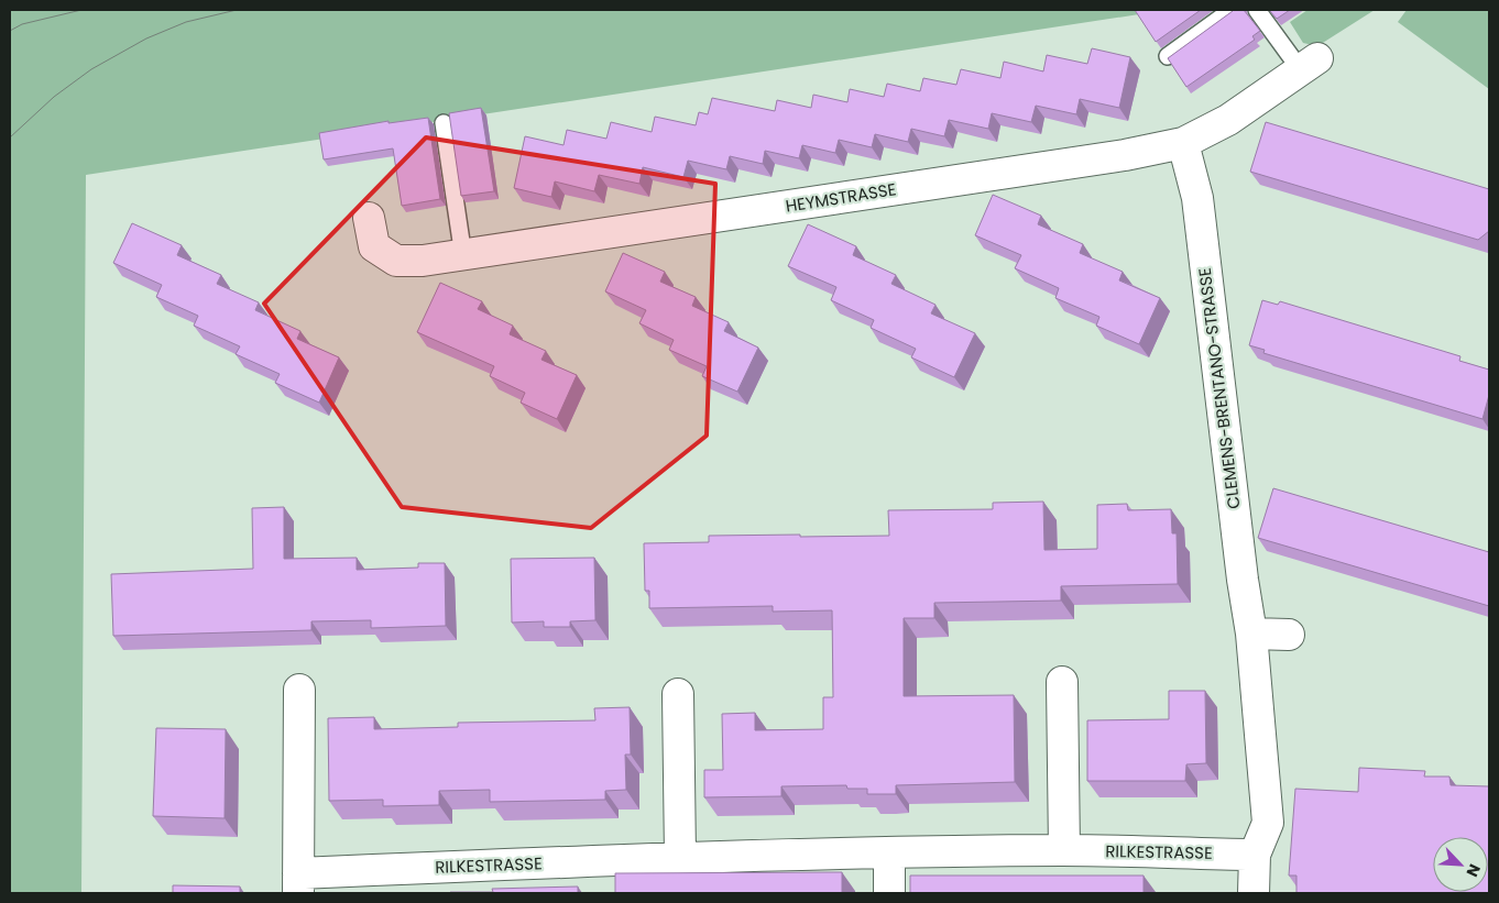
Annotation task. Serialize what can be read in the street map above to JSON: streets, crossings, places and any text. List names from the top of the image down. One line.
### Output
{"streets":{"street":["HEYMSTRASSE","CLEMENS-BRENTANO-STRASSE","RILKESTRASSE"]},"crossings":[["HEYMSTRASSE","CLEMENS-BRENTANO-STRASSE"],["CLEMENS-BRENTANO-STRASSE","RILKESTRASSE"]],"north":"bottom right"}
